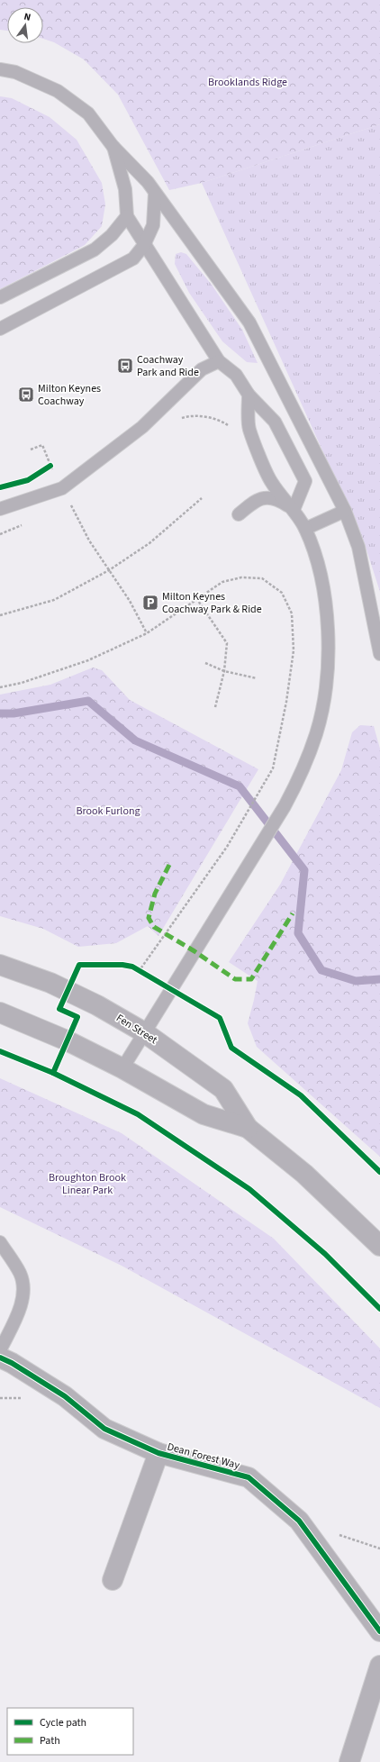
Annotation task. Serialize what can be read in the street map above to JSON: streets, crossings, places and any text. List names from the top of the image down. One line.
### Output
{"streets":{"street":["Fen Street","Dean Forest Way"]},"parks":["Brooklands Ridge","Brook Furlong","Broughton Brook Linear Park"],"places":{"bus stop":["Coachway Park and Ride","Milton Keynes Coachway"],"parking":["Milton Keynes Coachway Park & Ride"]},"legend":["Cycle path","Path"],"north":"top"}
